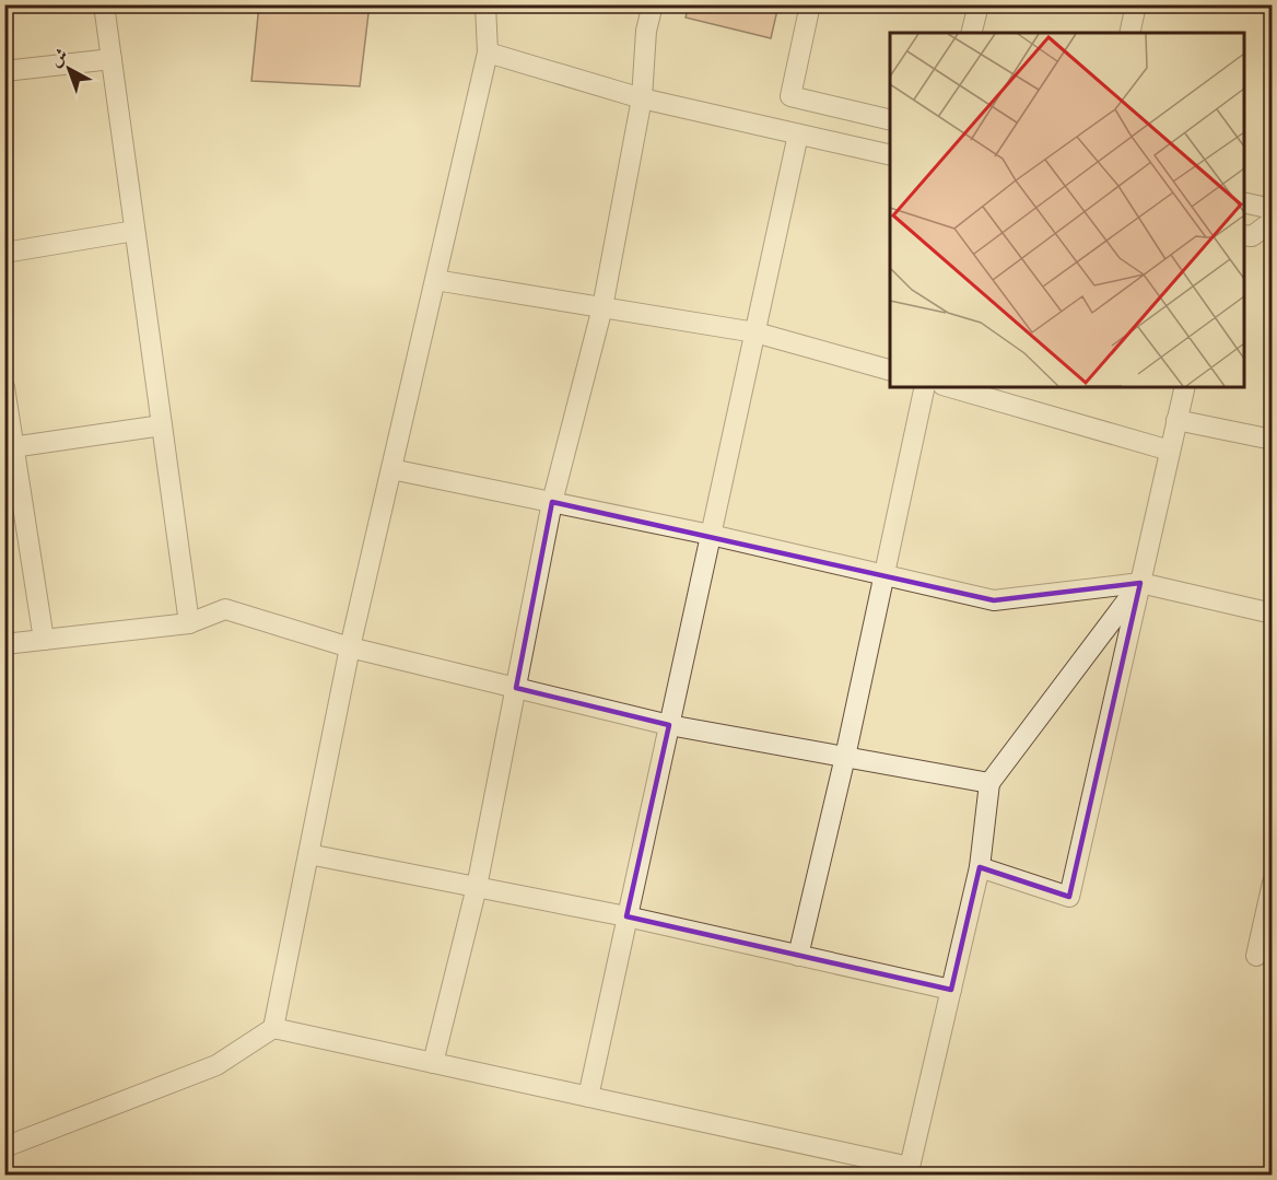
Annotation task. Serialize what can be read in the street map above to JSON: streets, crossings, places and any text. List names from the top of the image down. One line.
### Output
{"north":"top left"}
